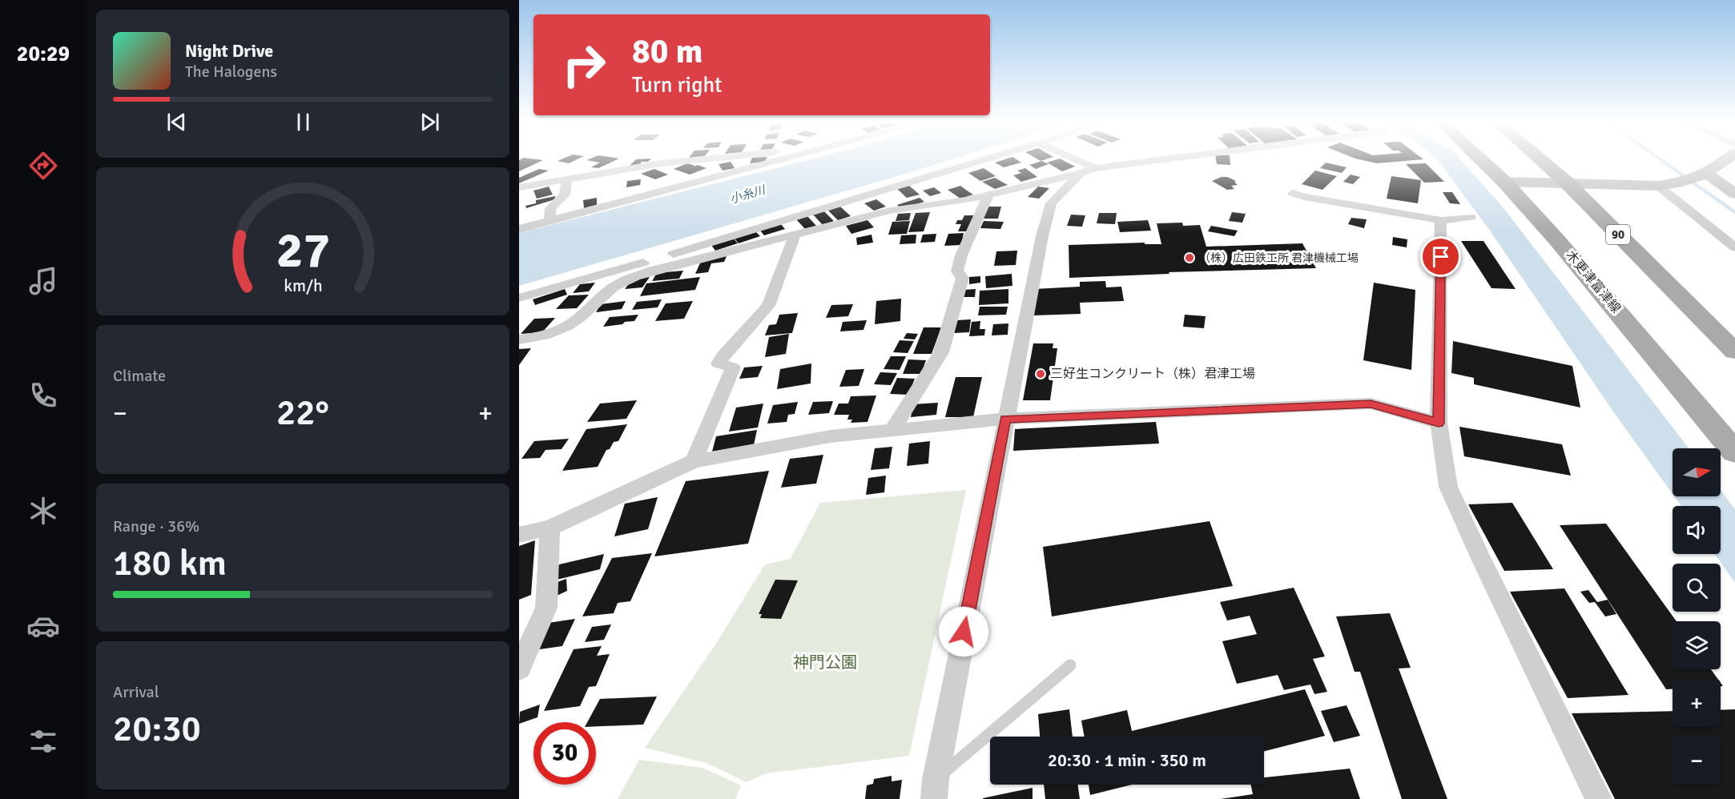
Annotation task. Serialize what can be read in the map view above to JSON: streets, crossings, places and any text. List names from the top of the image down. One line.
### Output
{"streets":{"main road":["90","木更津富津線"]},"water":["小糸川"],"parks":["神門公園"],"places":["（株）広田鉄工所 君津機械工場","三好生コンクリート（株）君津工場"],"north":"right","page":{"tabs":"20:29","turn":["80 m","Turn right"],"song":["Night Drive","The Halogens"],"tile":["Climate",["Range · 36%","180 km"],["Arrival","20:30"]],"heat":["−","22°","+"],"map_buttons":["+","−"],"limit":"30","trip":"20:30 · 1 min · 350 m","gauge":["27","km/h"]}}
